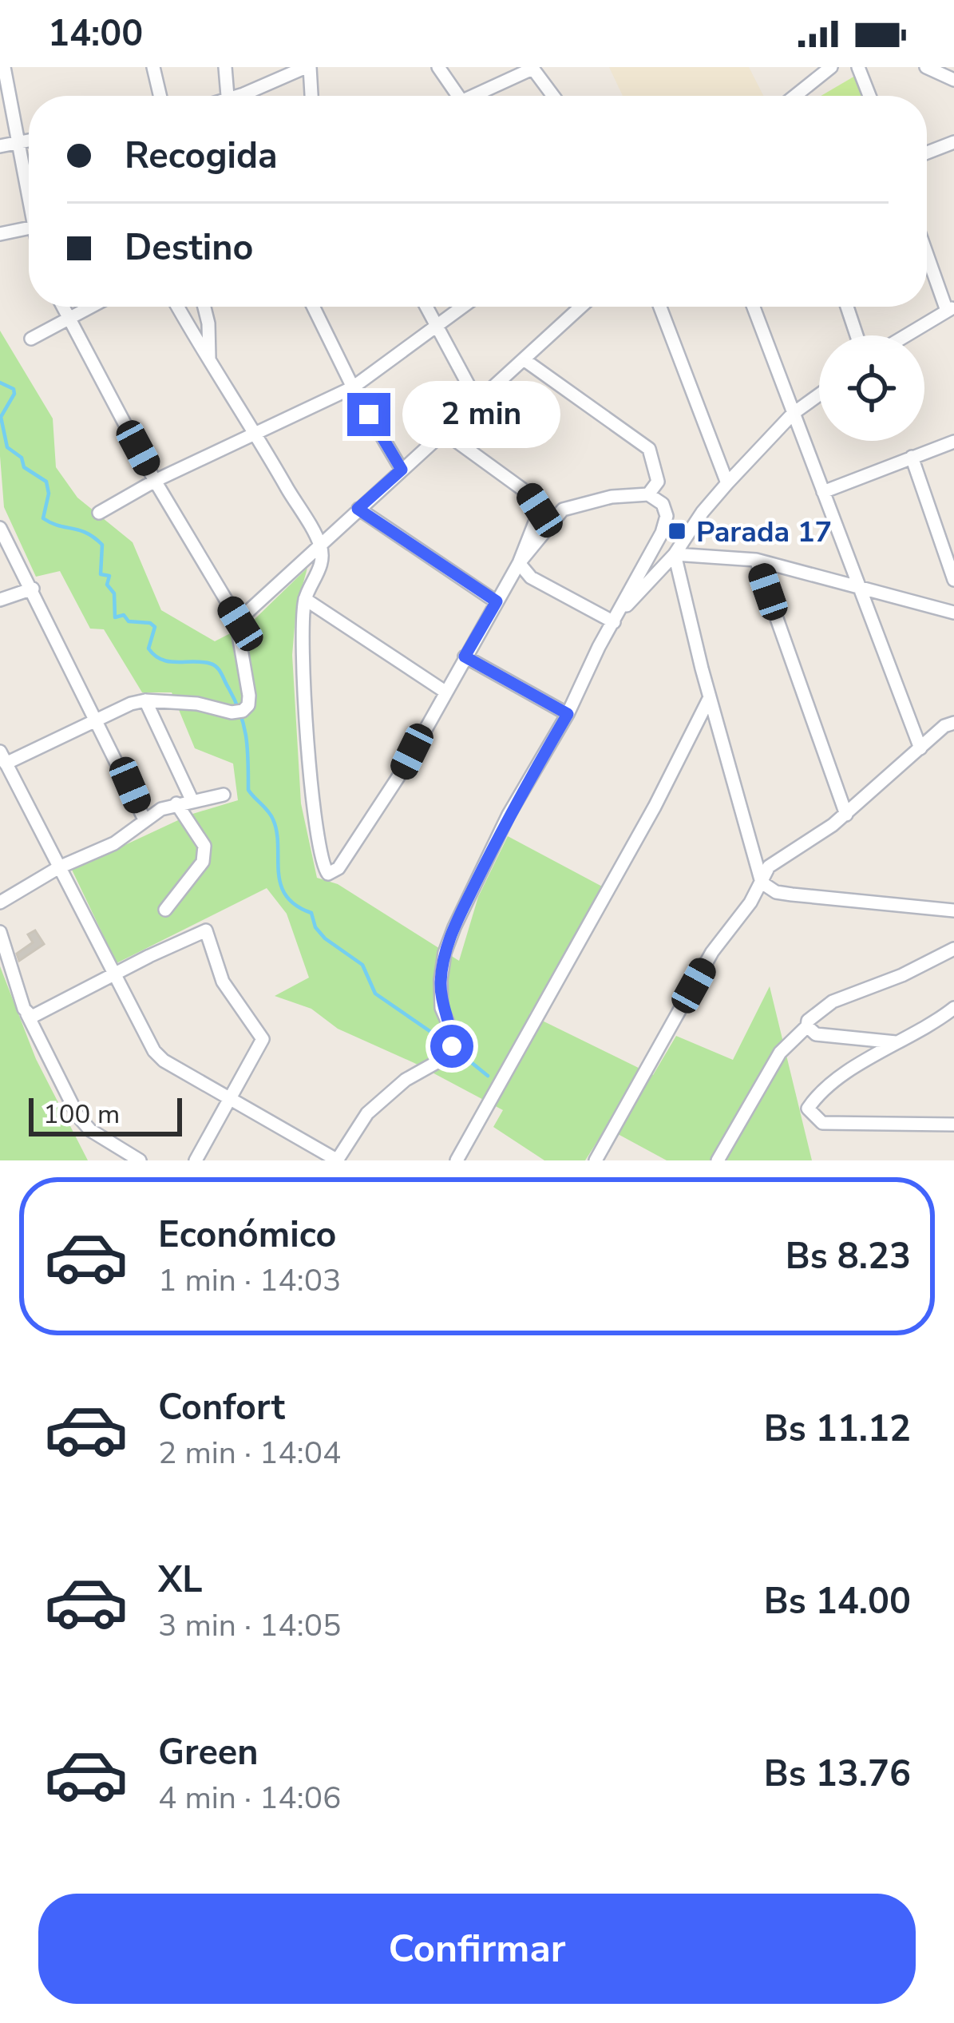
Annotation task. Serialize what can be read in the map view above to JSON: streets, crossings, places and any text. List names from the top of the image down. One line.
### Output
{"places":{"transit":["Parada 17"]},"scale_bar":"100 m","page":{"status":"14:00","banner":["Recogida","Destino"],"bubble":"2 min","scale":"100 m","list":[{"name":"Económico","note":"1 min · 14:03","value":"Bs 8.23"},{"name":"Confort","note":"2 min · 14:04","value":"Bs 11.12"},{"name":"XL","note":"3 min · 14:05","value":"Bs 14.00"},{"name":"Green","note":"4 min · 14:06","value":"Bs 13.76"}],"buttons":"Confirmar"}}
